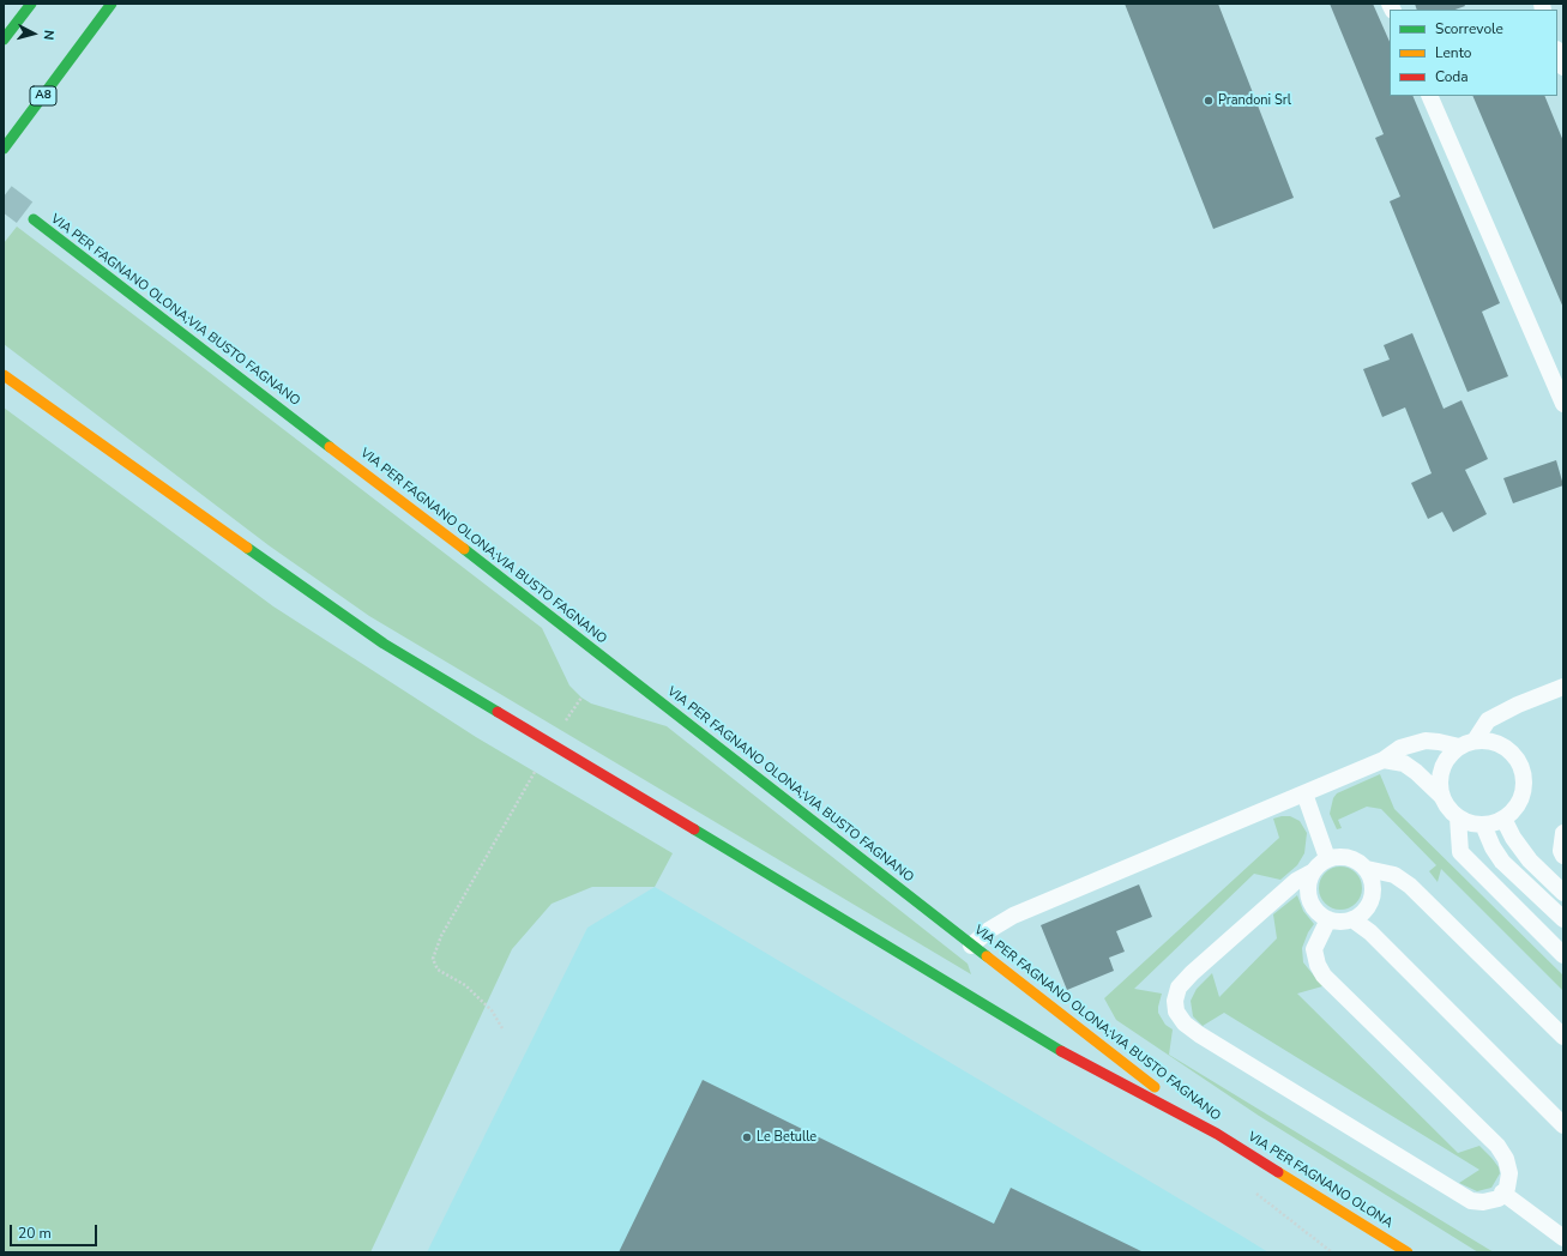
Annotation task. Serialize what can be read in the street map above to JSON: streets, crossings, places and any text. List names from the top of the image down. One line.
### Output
{"streets":{"main road":["A8","VIA PER FAGNANO OLONA;VIA BUSTO FAGNANO","VIA PER FAGNANO OLONA"]},"crossings":[["VIA PER FAGNANO OLONA;VIA BUSTO FAGNANO","VIA PER FAGNANO OLONA"]],"places":["Prandoni Srl","Le Betulle"],"legend":["Scorrevole","Lento","Coda"],"scale_bar":"20 m","north":"right"}
